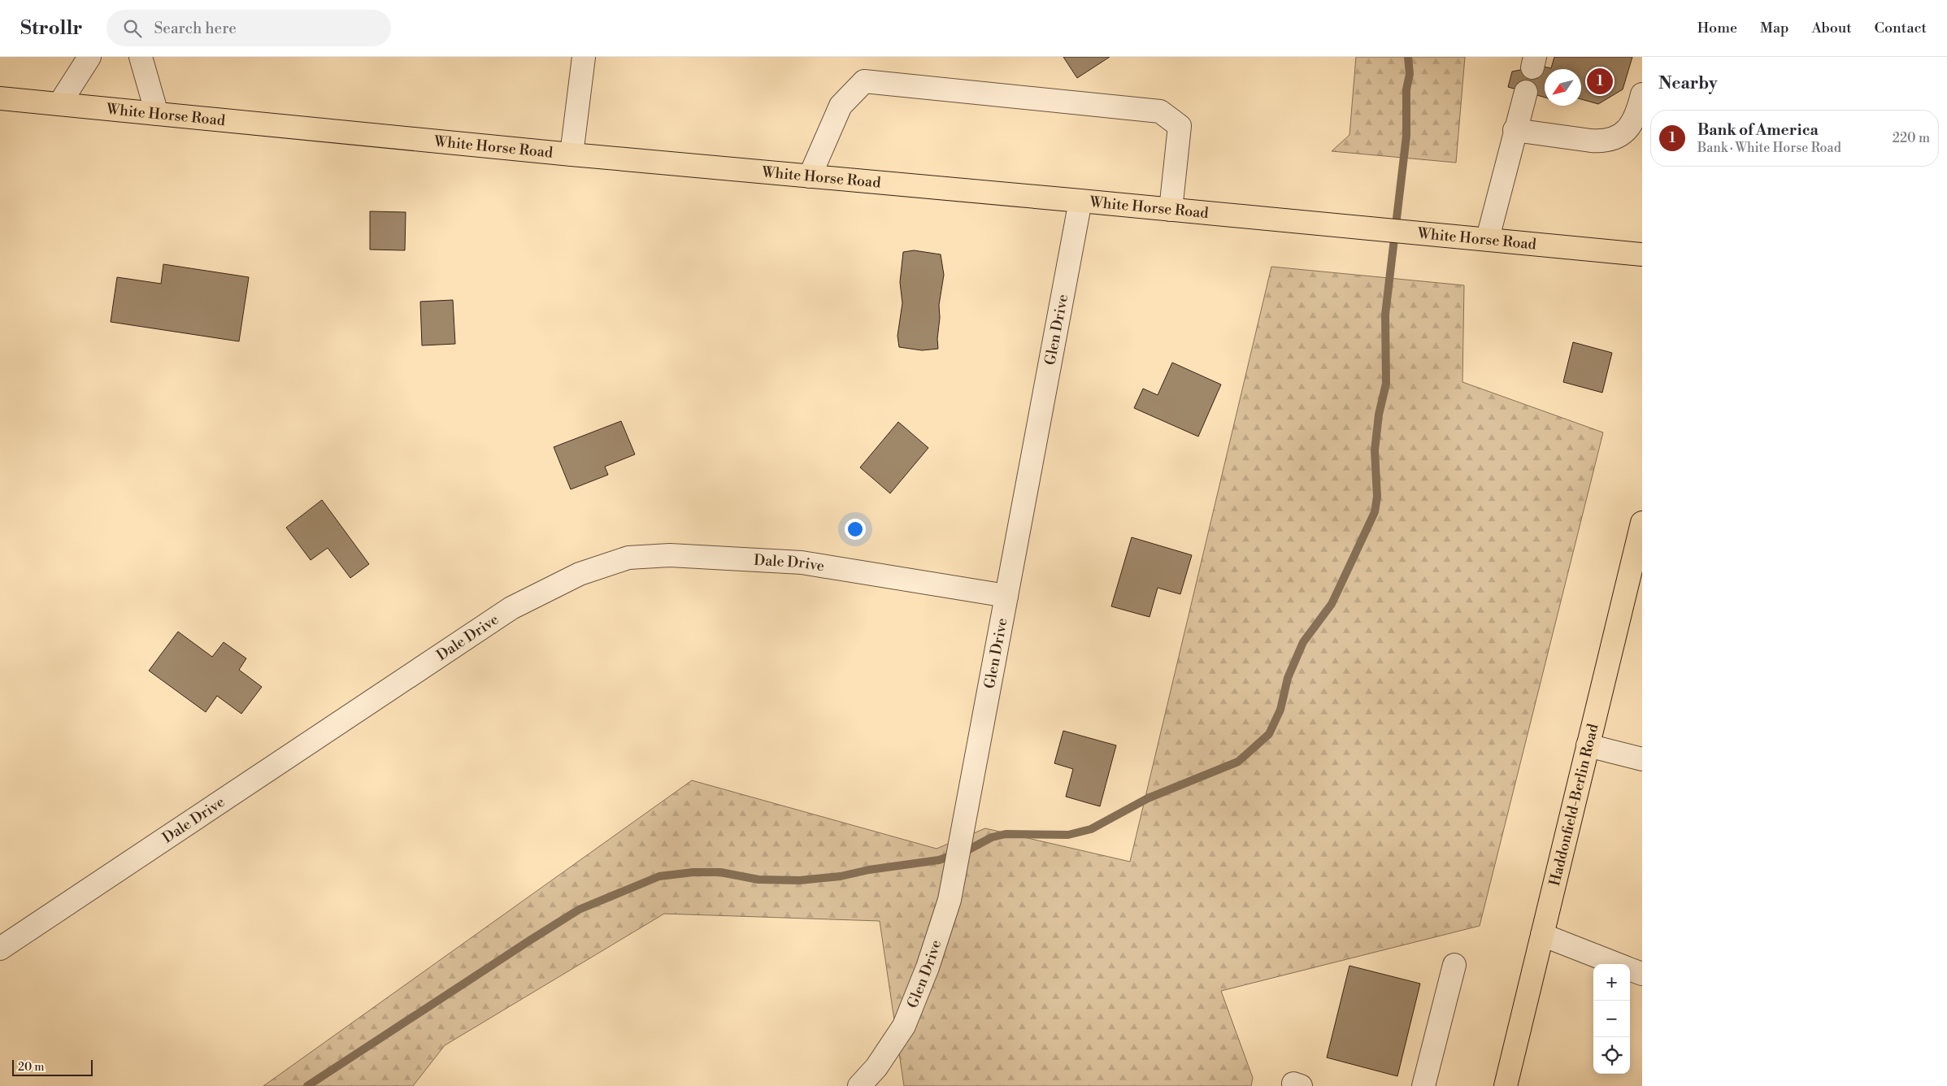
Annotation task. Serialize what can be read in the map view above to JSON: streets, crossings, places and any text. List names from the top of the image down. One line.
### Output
{"streets":{"main road":["White Horse Road","Haddonfield-Berlin Road"],"street":["Glen Drive","Dale Drive"]},"crossings":[["White Horse Road","Glen Drive"],["Glen Drive","Dale Drive"]],"scale_bar":"20 m","north":"bottom left","page":{"header":"Strollr","search":"Search here","nav":["Home","Map","About","Contact"],"heading":"Nearby","pins":"1","list":[{"mark":"1","name":"Bank of America","note":"Bank · White Horse Road","value":"220 m"}],"map_buttons":["+","−"],"scale":"20 m"}}
